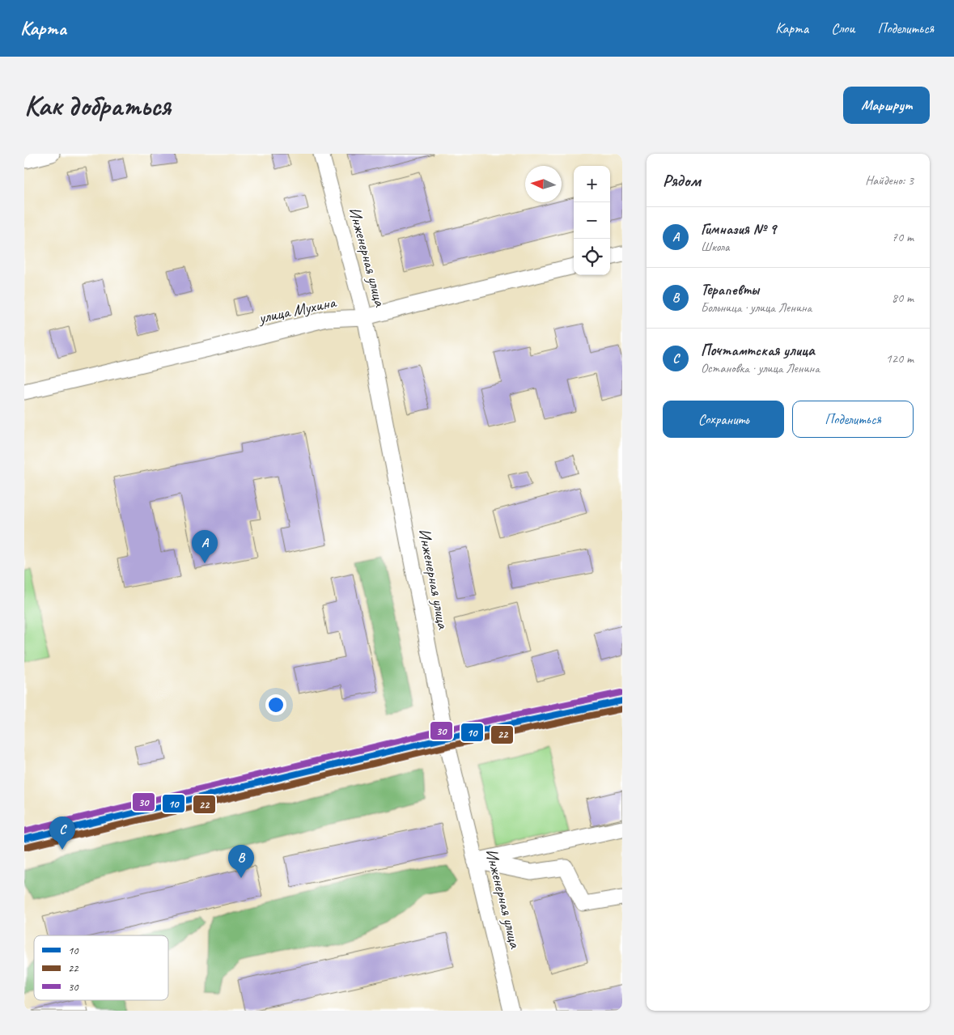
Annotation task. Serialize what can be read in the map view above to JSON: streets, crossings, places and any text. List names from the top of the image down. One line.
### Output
{"streets":{"street":["Инженерная улица","улица Мухина"]},"crossings":[["Инженерная улица","улица Мухина"]],"lines":["transit line 30","transit line 10","transit line 22"],"legend":["10","22","30"],"north":"left","page":{"header":"Карта","nav":["Карта","Слои","Поделиться"],"buttons":["Маршрут",["Сохранить","Поделиться"]],"title":"Как добраться","heading":["Рядом","Найдено: 3"],"map_buttons":["+","−"],"list":[{"mark":"A","name":"Гимназия № 9","note":"Школа","value":"70 m"},{"mark":"B","name":"Терапевты","note":"Больница · улица Ленина","value":"80 m"},{"mark":"C","name":"Почтамтская улица","note":"Остановка · улица Ленина","value":"120 m"}],"pins":["A","C","B"]}}
